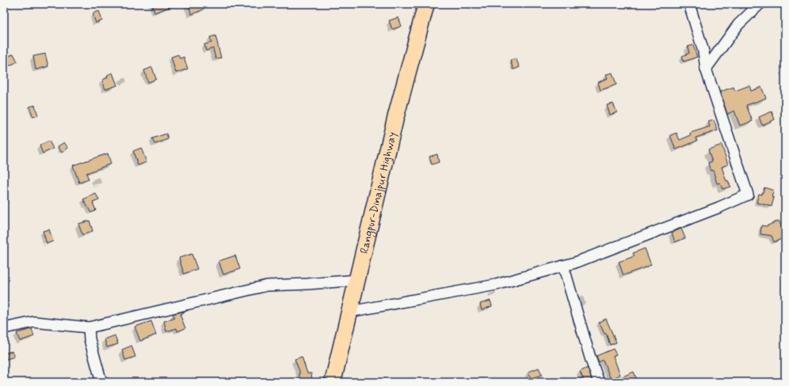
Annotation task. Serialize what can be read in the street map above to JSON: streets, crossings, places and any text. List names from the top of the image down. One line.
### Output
{"streets":{"highway":["Rangpur-Dinajpur Highway"]}}
